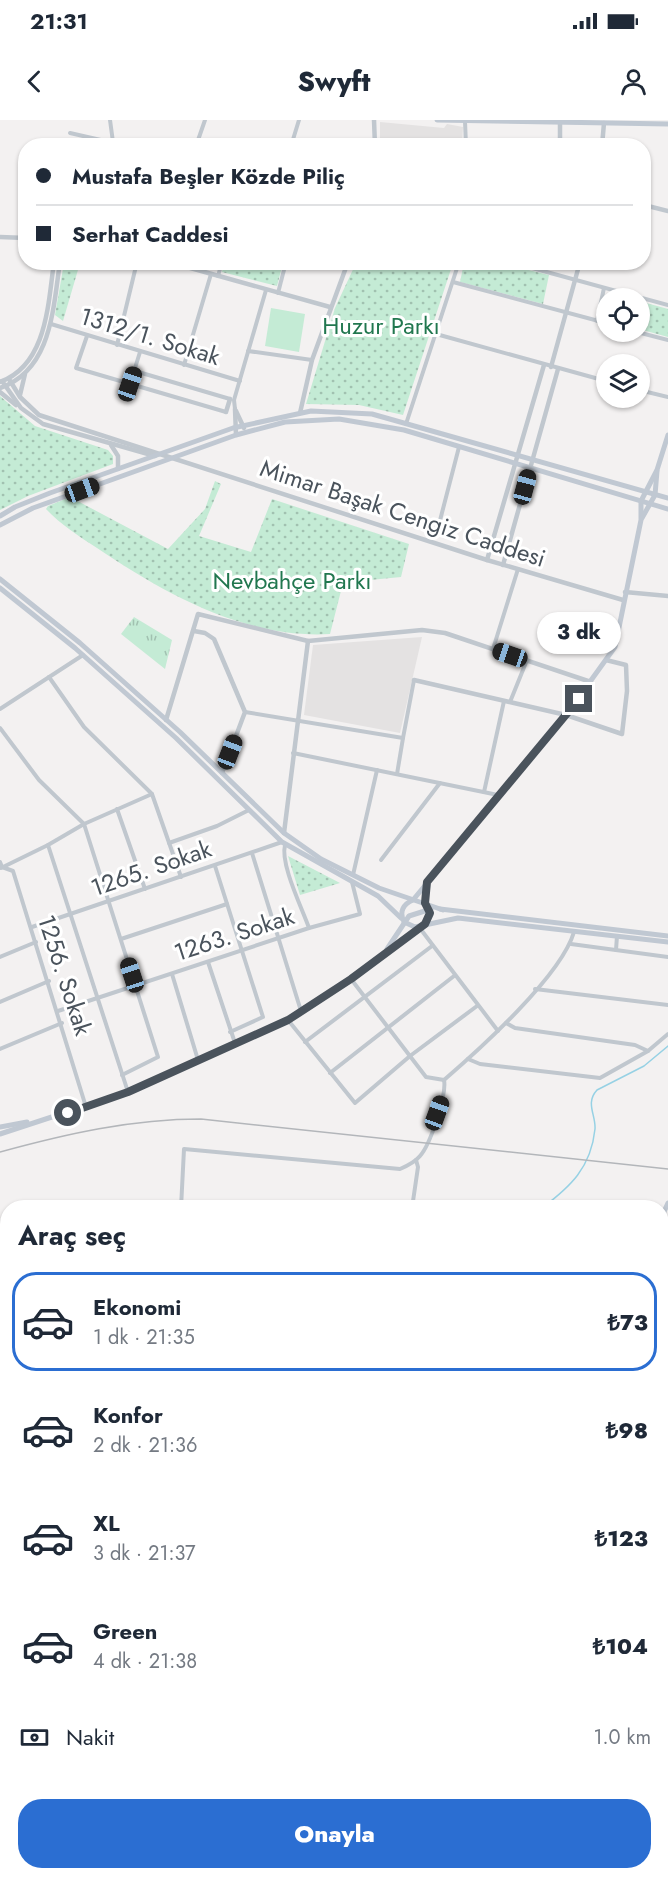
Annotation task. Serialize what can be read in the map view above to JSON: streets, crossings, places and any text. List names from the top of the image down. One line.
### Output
{"streets":{"street":["1312/1. Sokak","Mimar Başak Cengiz Caddesi","1265. Sokak","1263. Sokak","1256. Sokak"]},"crossings":[["1265. Sokak","1256. Sokak"],["1263. Sokak","1256. Sokak"]],"parks":["Huzur Parkı","Nevbahçe Parkı"],"page":{"status":"21:31","header":"Swyft","banner":["Mustafa Beşler Közde Piliç","Serhat Caddesi"],"bubble":"3 dk","heading":"Araç seç","list":[{"name":"Ekonomi","note":"1 dk · 21:35","value":"₺73"},{"name":"Konfor","note":"2 dk · 21:36","value":"₺98"},{"name":"XL","note":"3 dk · 21:37","value":"₺123"},{"name":"Green","note":"4 dk · 21:38","value":"₺104"}],"pay":["Nakit","1.0 km"],"buttons":"Onayla"}}
